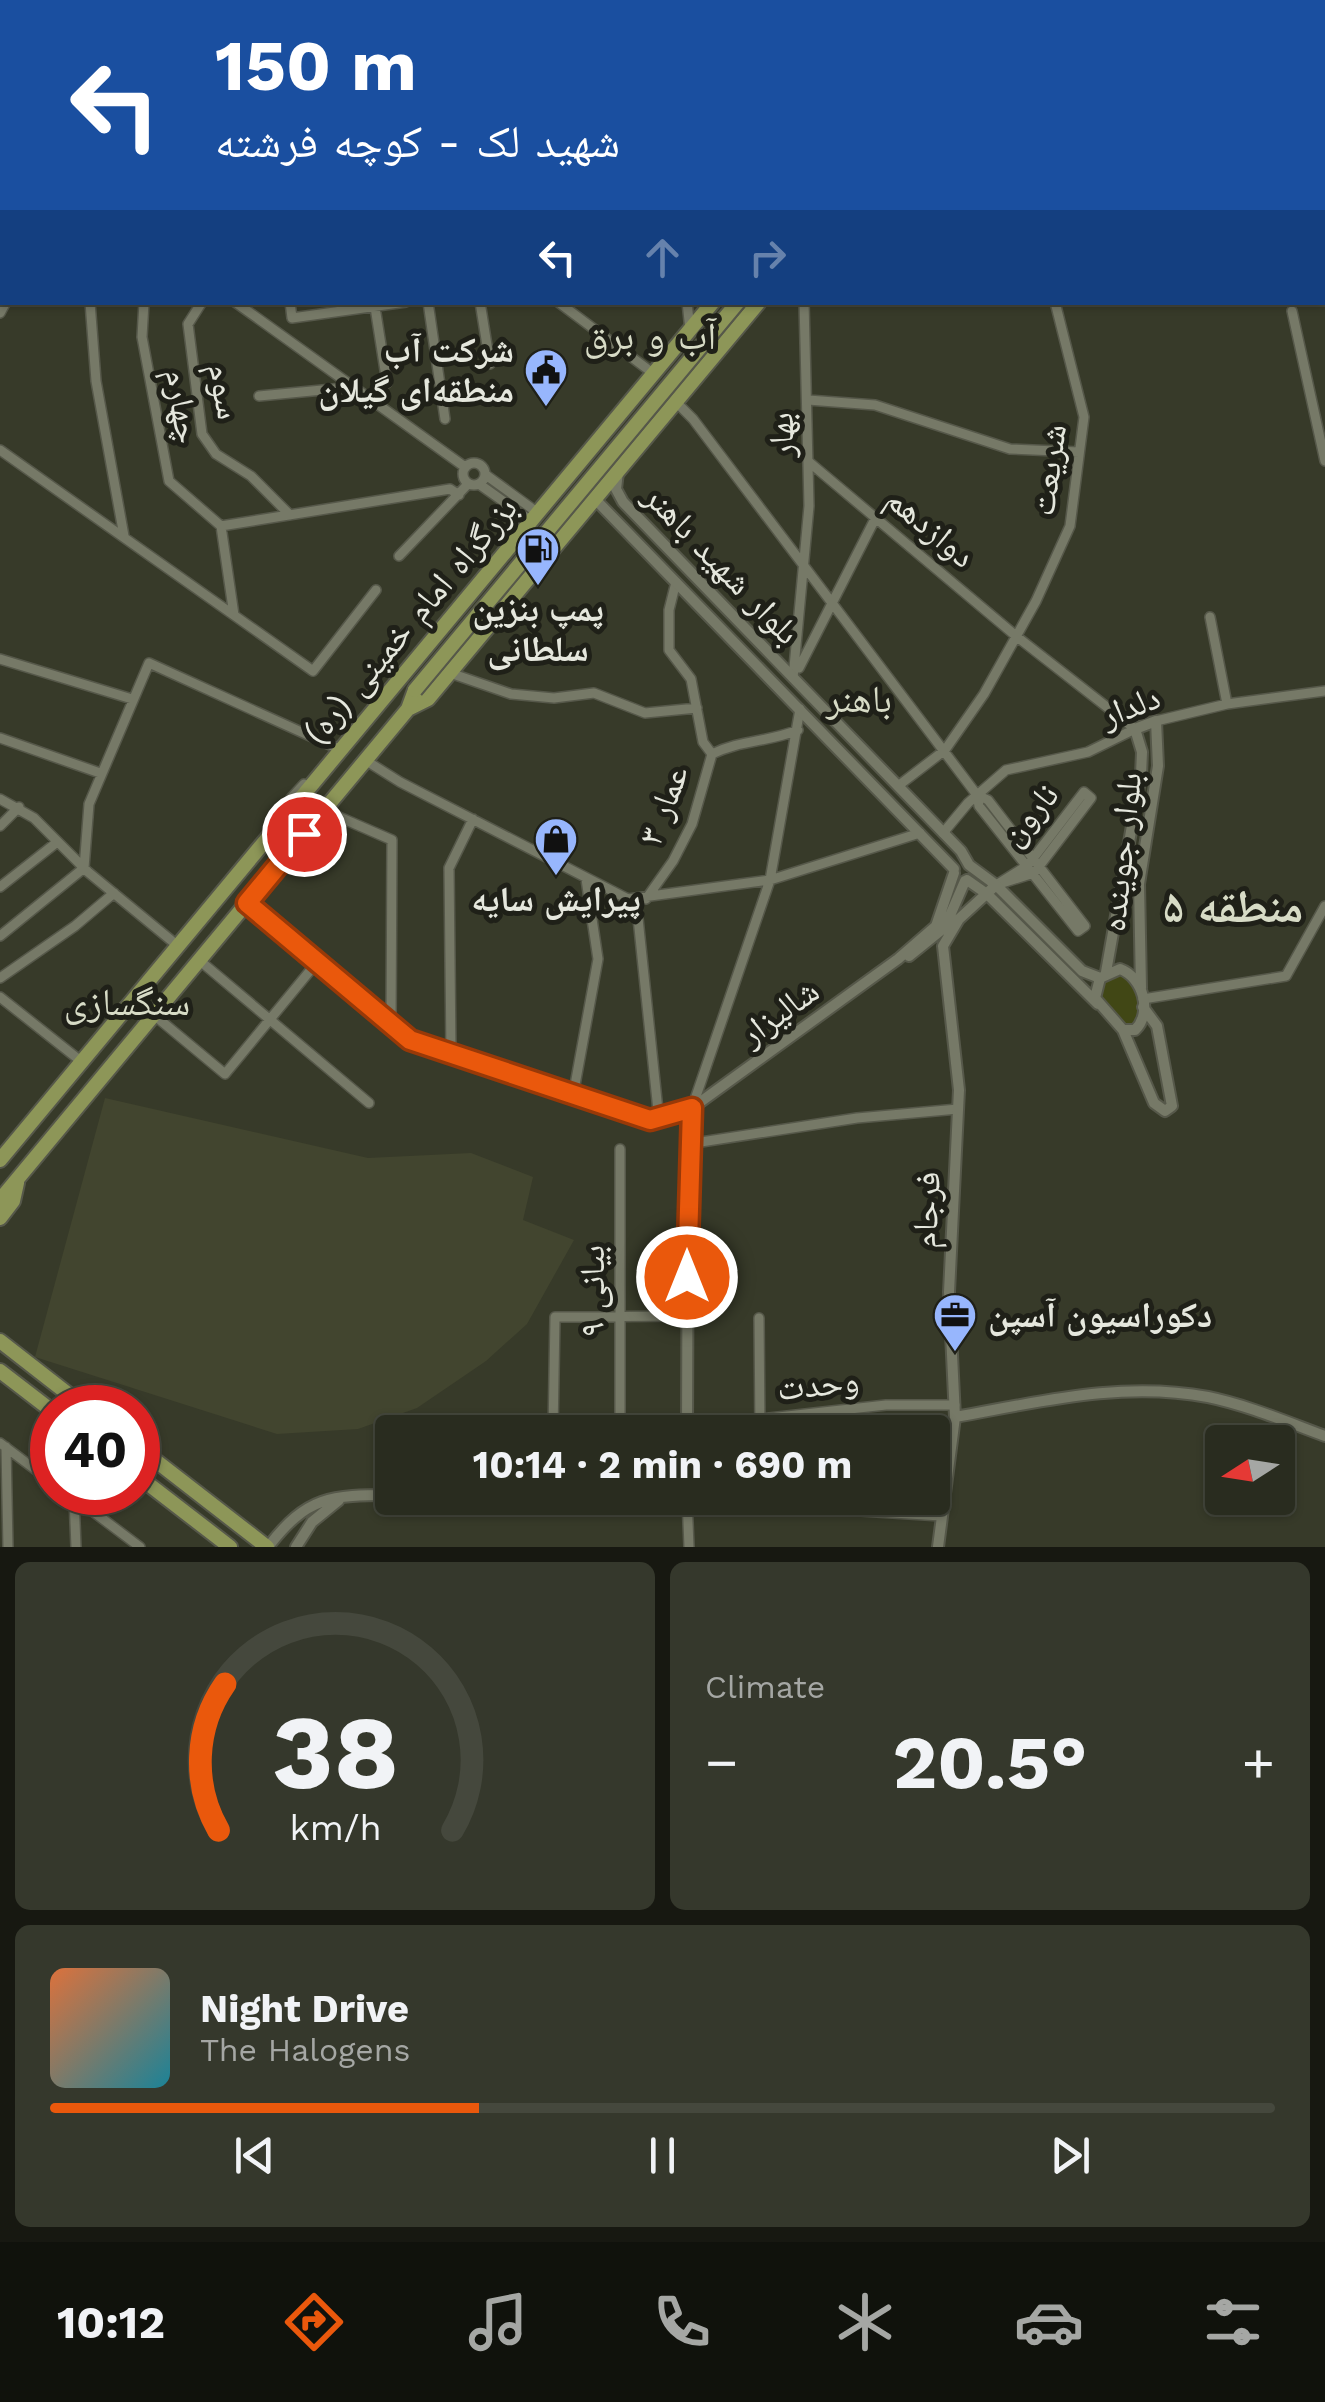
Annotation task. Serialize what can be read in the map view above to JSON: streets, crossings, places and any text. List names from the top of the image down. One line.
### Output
{"streets":{"highway":["بزرگراه امام خمینی (ره)"],"street":["سوم","چهارم","بهار","شریعت","دوازدهم","بلوار شهید باهنر","دلدار","عمار ۳","نارون","بلوار جوینده","شالیزار","فرجام","بیانی ۹","وحدت"]},"crossings":[["بهار","دوازدهم"],["بهار","بلوار شهید باهنر"],["شریعت","دوازدهم"],["دوازدهم","دلدار"],["دوازدهم","بلوار جوینده"],["بلوار شهید باهنر","بزرگراه امام خمینی (ره)"],["بلوار شهید باهنر","نارون"],["بلوار شهید باهنر","شالیزار"],["دلدار","بلوار جوینده"],["شالیزار","فرجام"],["فرجام","وحدت"]],"districts":["آب و برق","باهنر","منطقه ۵","سنگسازی"],"places":{"public building":["شرکت آب منطقه‌ای گیلان"],"fuel station":["پمپ بنزین سلطانی"],"shop":["پیرایش سایه"],"office":["دکوراسیون آسپن"]},"north":"left","page":{"turn":["150 m","شهید لک - کوچه فرشته"],"limit":"40","trip":"10:14 · 2 min · 690 m","tile":"Climate","heat":["−","20.5°","+"],"song":["Night Drive","The Halogens"],"tabs":"10:12","gauge":["38","km/h"]}}
